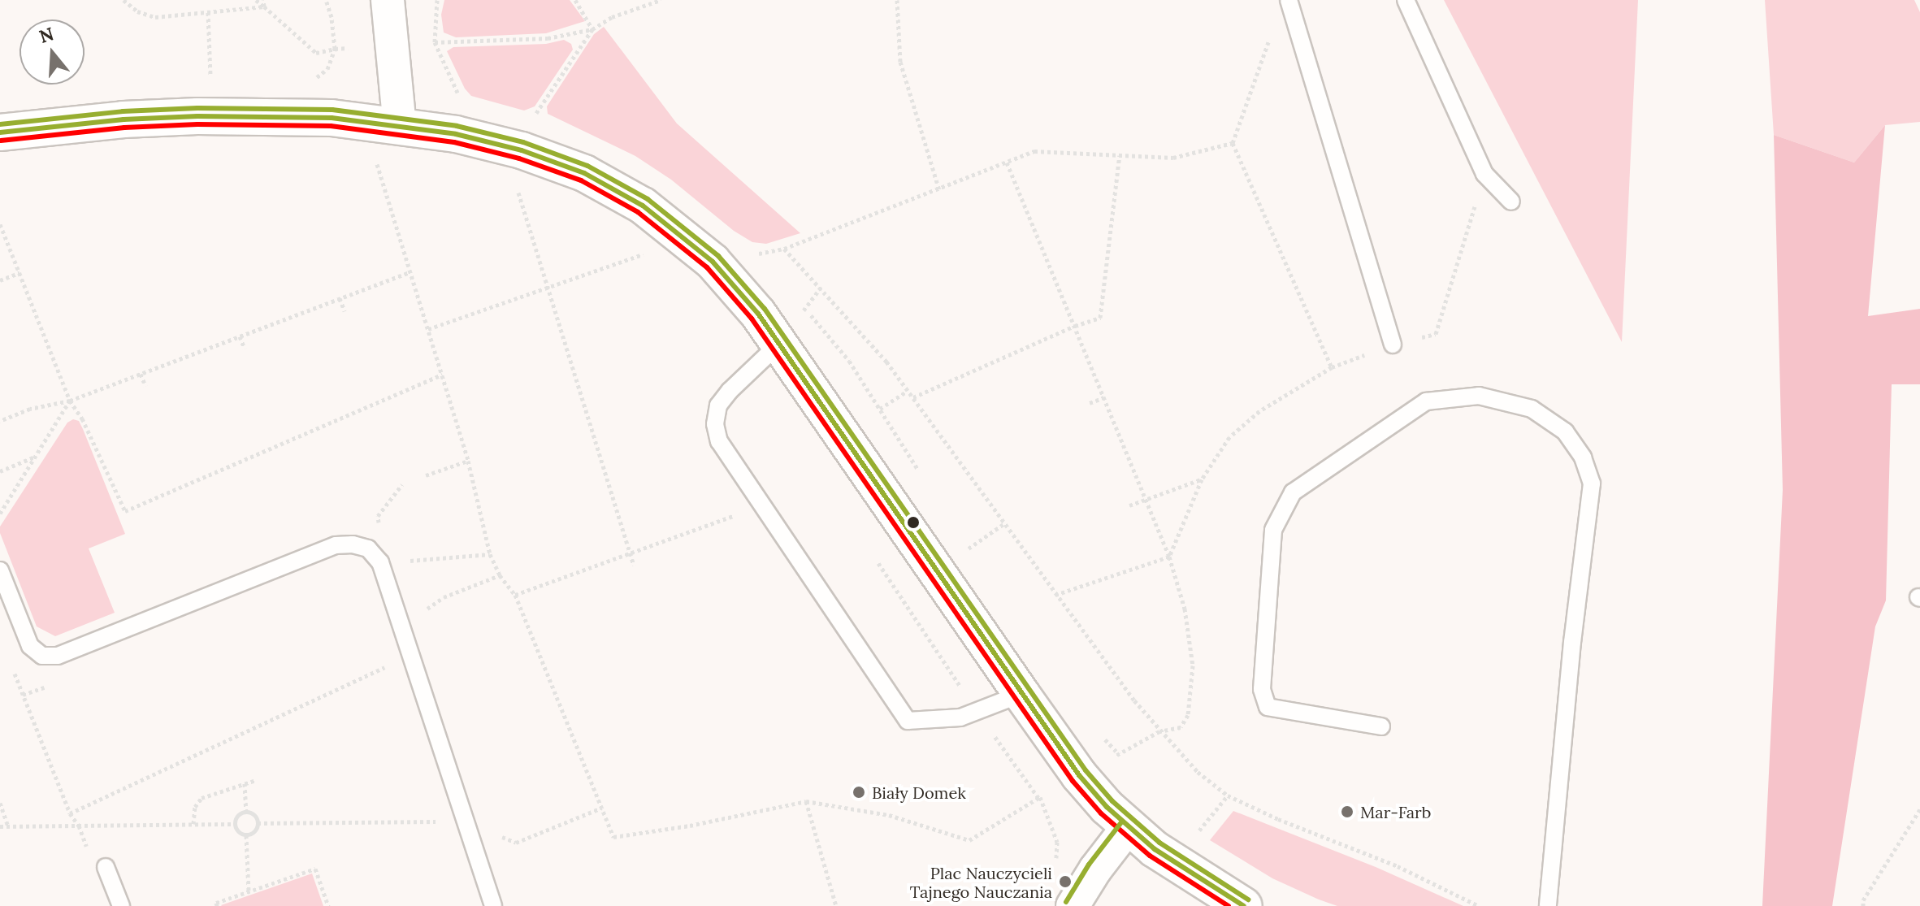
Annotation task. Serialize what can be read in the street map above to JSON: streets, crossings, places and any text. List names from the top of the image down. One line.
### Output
{"places":["Biały Domek","Mar-Farb","Plac Nauczycieli Tajnego Nauczania"],"north":"top"}
